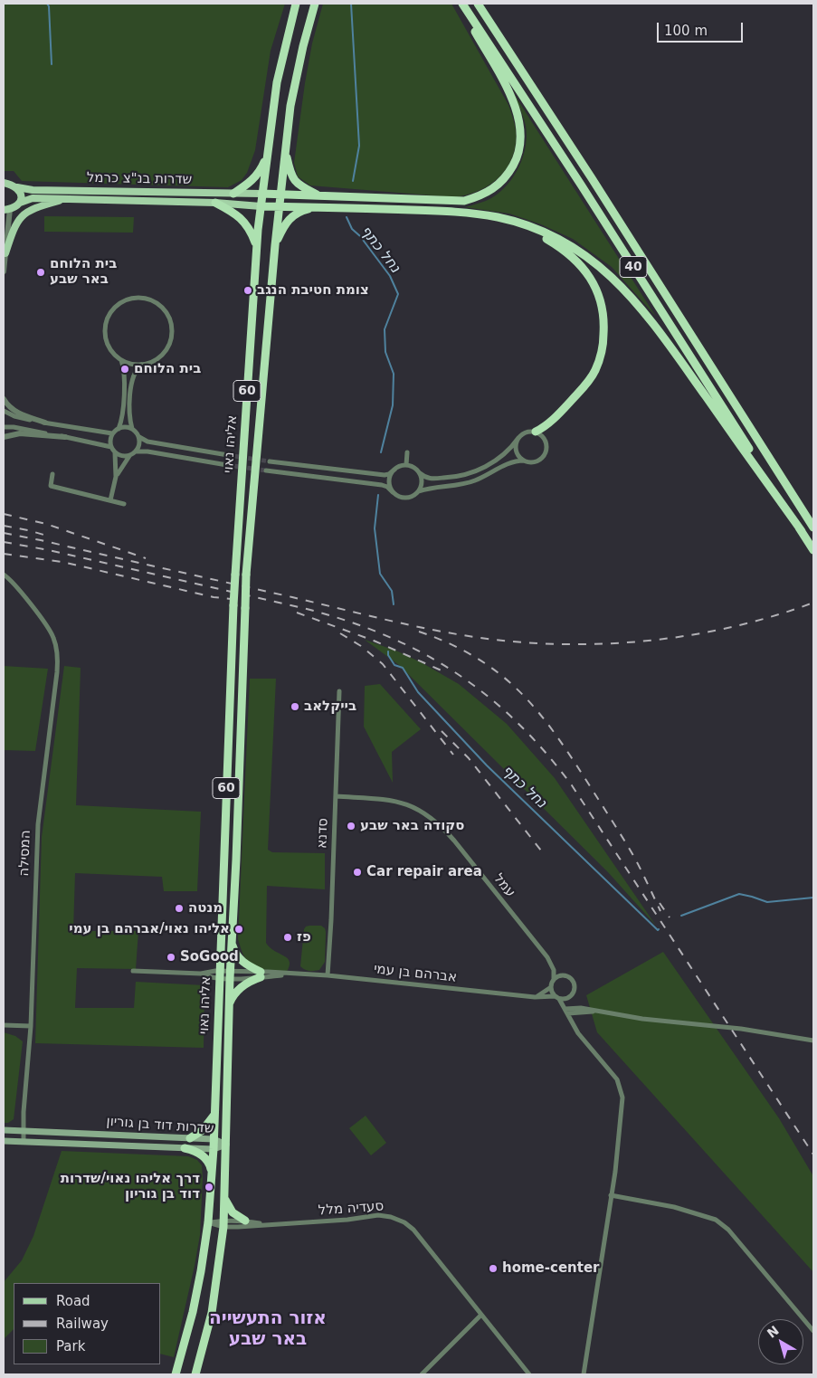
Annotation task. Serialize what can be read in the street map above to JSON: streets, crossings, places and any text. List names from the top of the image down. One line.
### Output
{"streets":{"highway":["40","60","אליהו נאוי"],"main road":["שדרות בנ\"צ כרמל","שדרות דוד בן גוריון"],"street":["סדנא","המסילה","עמל","אברהם בן עמי","סעדיה מלל"]},"crossings":[["שדרות בנ\"צ כרמל","60"],["שדרות בנ\"צ כרמל","אליהו נאוי"],["60","אליהו נאוי"],["אליהו נאוי","אברהם בן עמי"],["אליהו נאוי","שדרות דוד בן גוריון"],["אליהו נאוי","סעדיה מלל"],["סדנא","עמל"],["סדנא","אברהם בן עמי"],["המסילה","שדרות דוד בן גוריון"],["עמל","אברהם בן עמי"]],"districts":["אזור התעשייה באר שבע"],"water":["נחל כתף"],"places":["בית הלוחם באר שבע","צומת חטיבת הנגב","בית הלוחם","בייקלאב","סקודה באר שבע","Car repair area","מנטה","אליהו נאוי/אברהם בן עמי","פז","SoGood","דרך אליהו נאוי/שדרות דוד בן גוריון","home-center"],"legend":["Road","Railway","Park"],"scale_bar":"100 m","north":"top left"}
